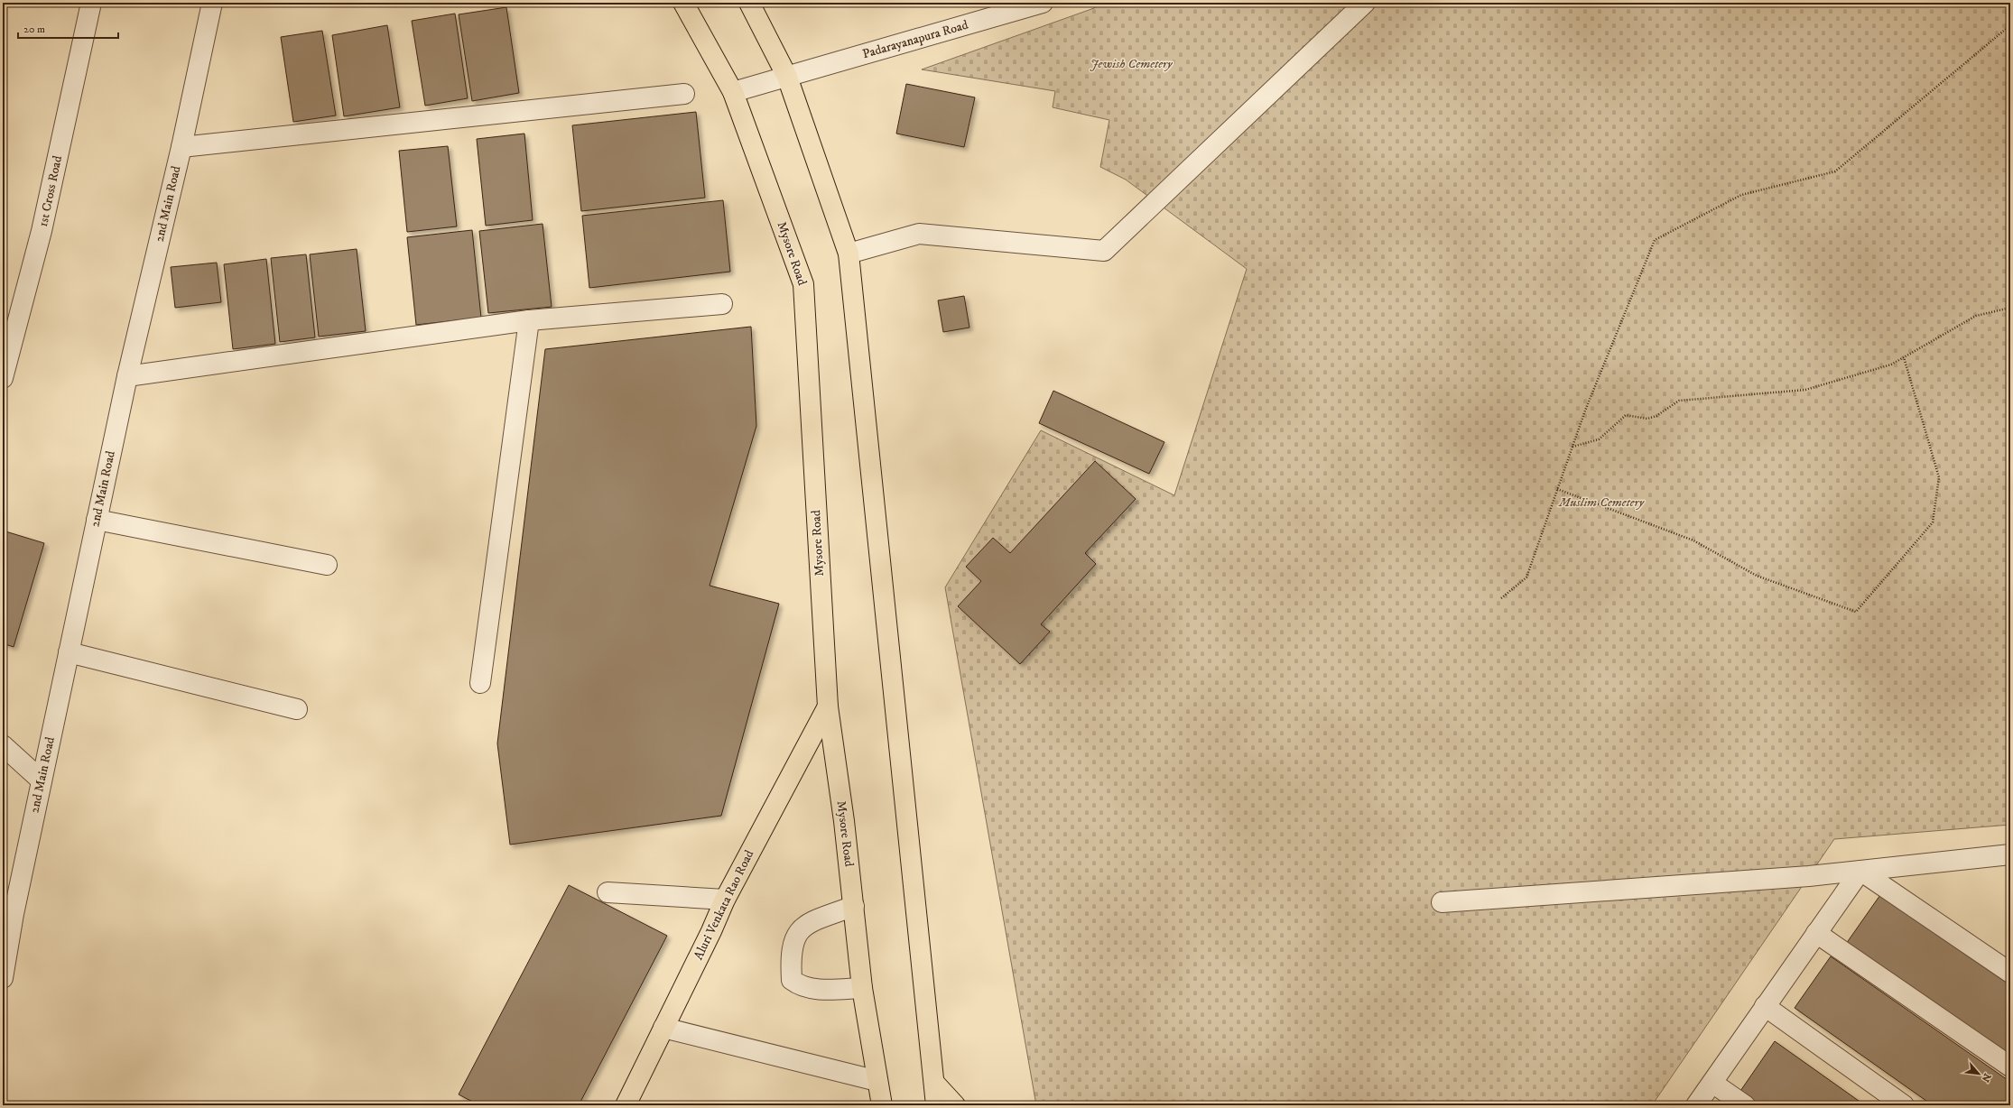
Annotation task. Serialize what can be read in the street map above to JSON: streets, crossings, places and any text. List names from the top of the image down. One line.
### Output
{"streets":{"main road":["Mysore Road","Aluri Venkata Rao Road"],"street":["Padarayanapura Road","1st Cross Road","2nd Main Road"]},"crossings":[["Padarayanapura Road","Mysore Road"],["Mysore Road","Aluri Venkata Rao Road"]],"parks":["Jewish Cemetery","Muslim Cemetery"],"scale_bar":"20 m","north":"bottom right"}
